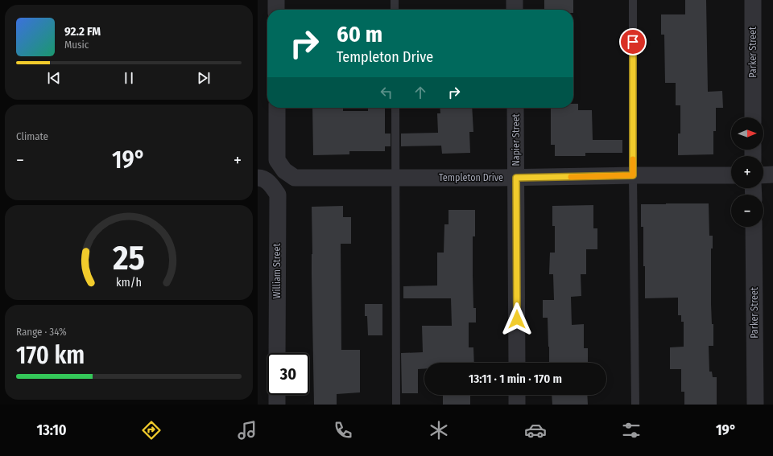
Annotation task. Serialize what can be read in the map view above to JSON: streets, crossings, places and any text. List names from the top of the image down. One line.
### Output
{"streets":{"street":["Parker Street","Napier Street","Templeton Drive","William Street"]},"crossings":[["Napier Street","Templeton Drive"]],"north":"right","page":{"turn":["60 m","Templeton Drive"],"song":["92.2 FM","Music"],"tile":["Climate",["Range · 34%","170 km"]],"map_buttons":["+","−"],"heat":["−","19°","+"],"limit":"30","trip":"13:11 · 1 min · 170 m","tabs":["13:10","19°"],"gauge":["25","km/h"]}}
